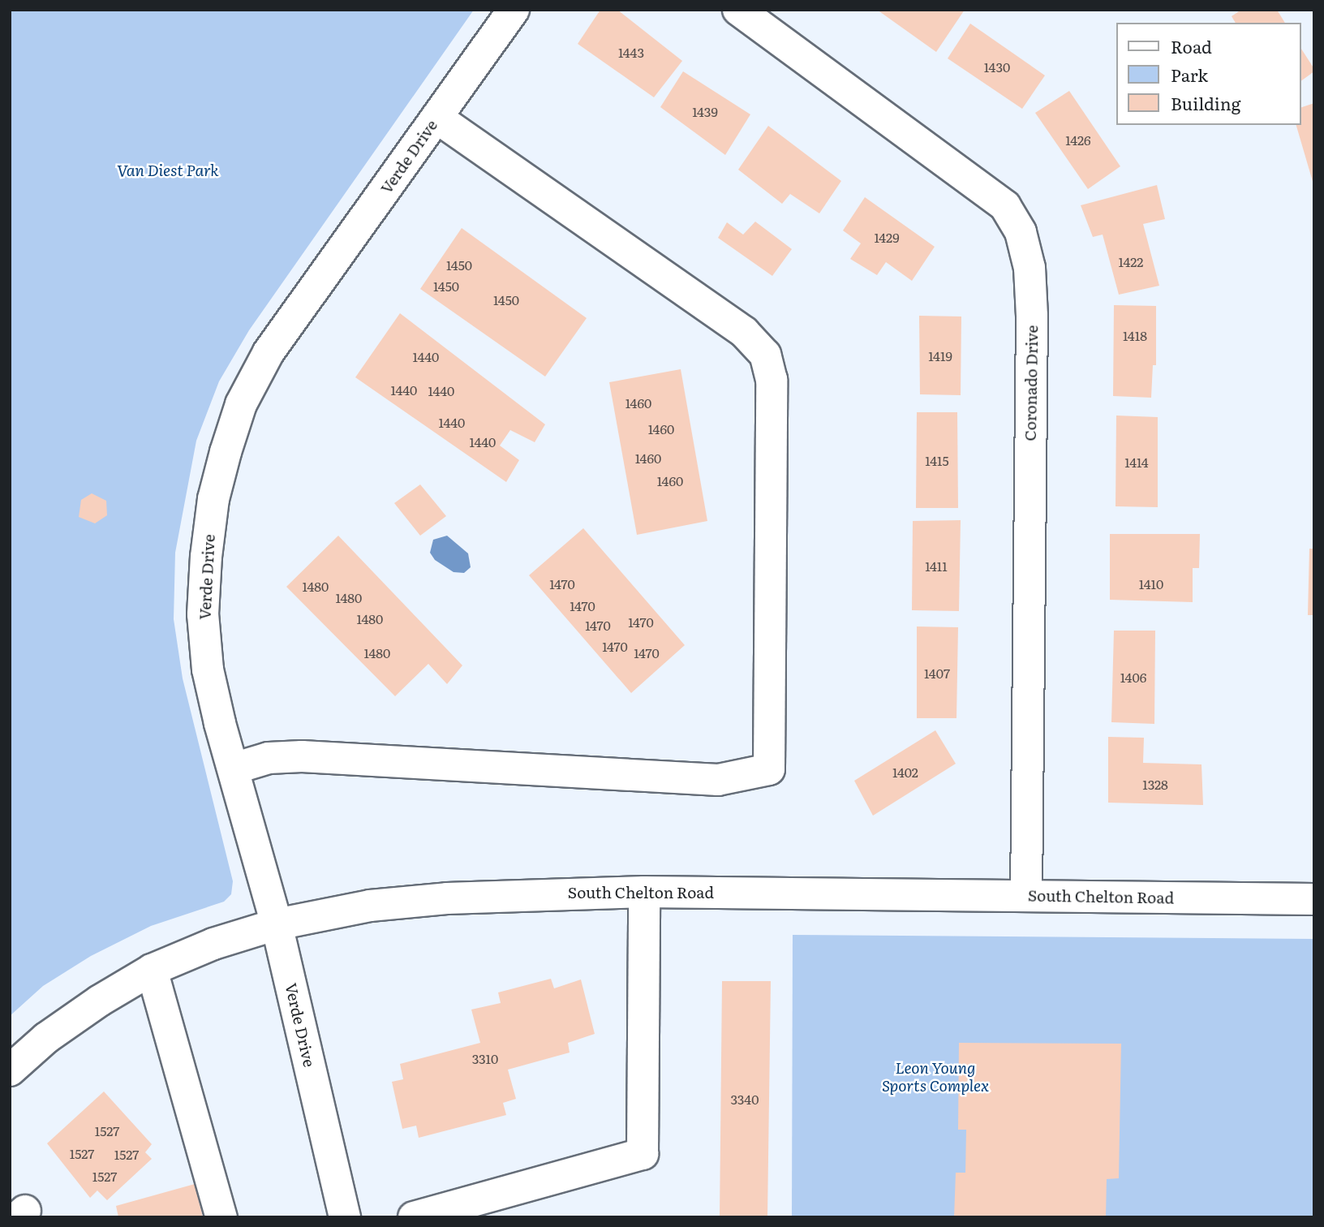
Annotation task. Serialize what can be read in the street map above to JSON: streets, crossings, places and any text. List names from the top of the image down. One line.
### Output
{"streets":{"street":["Verde Drive","Coronado Drive","South Chelton Road"]},"crossings":[["Verde Drive","South Chelton Road"],["Coronado Drive","South Chelton Road"]],"parks":["Van Diest Park","Leon Young Sports Complex"],"house_numbers":["1443","1430","1439","1426","1429","1422","1450","1450","1450","1418","1419","1440","1440","1440","1460","1440","1460","1440","1460","1415","1414","1460","1411","1470","1410","1480","1480","1470","1480","1470","1470","1470","1480","1470","1407","1406","1402","1328","3310","3340","1527","1527","1527","1527"],"legend":["Road","Park","Building"]}
